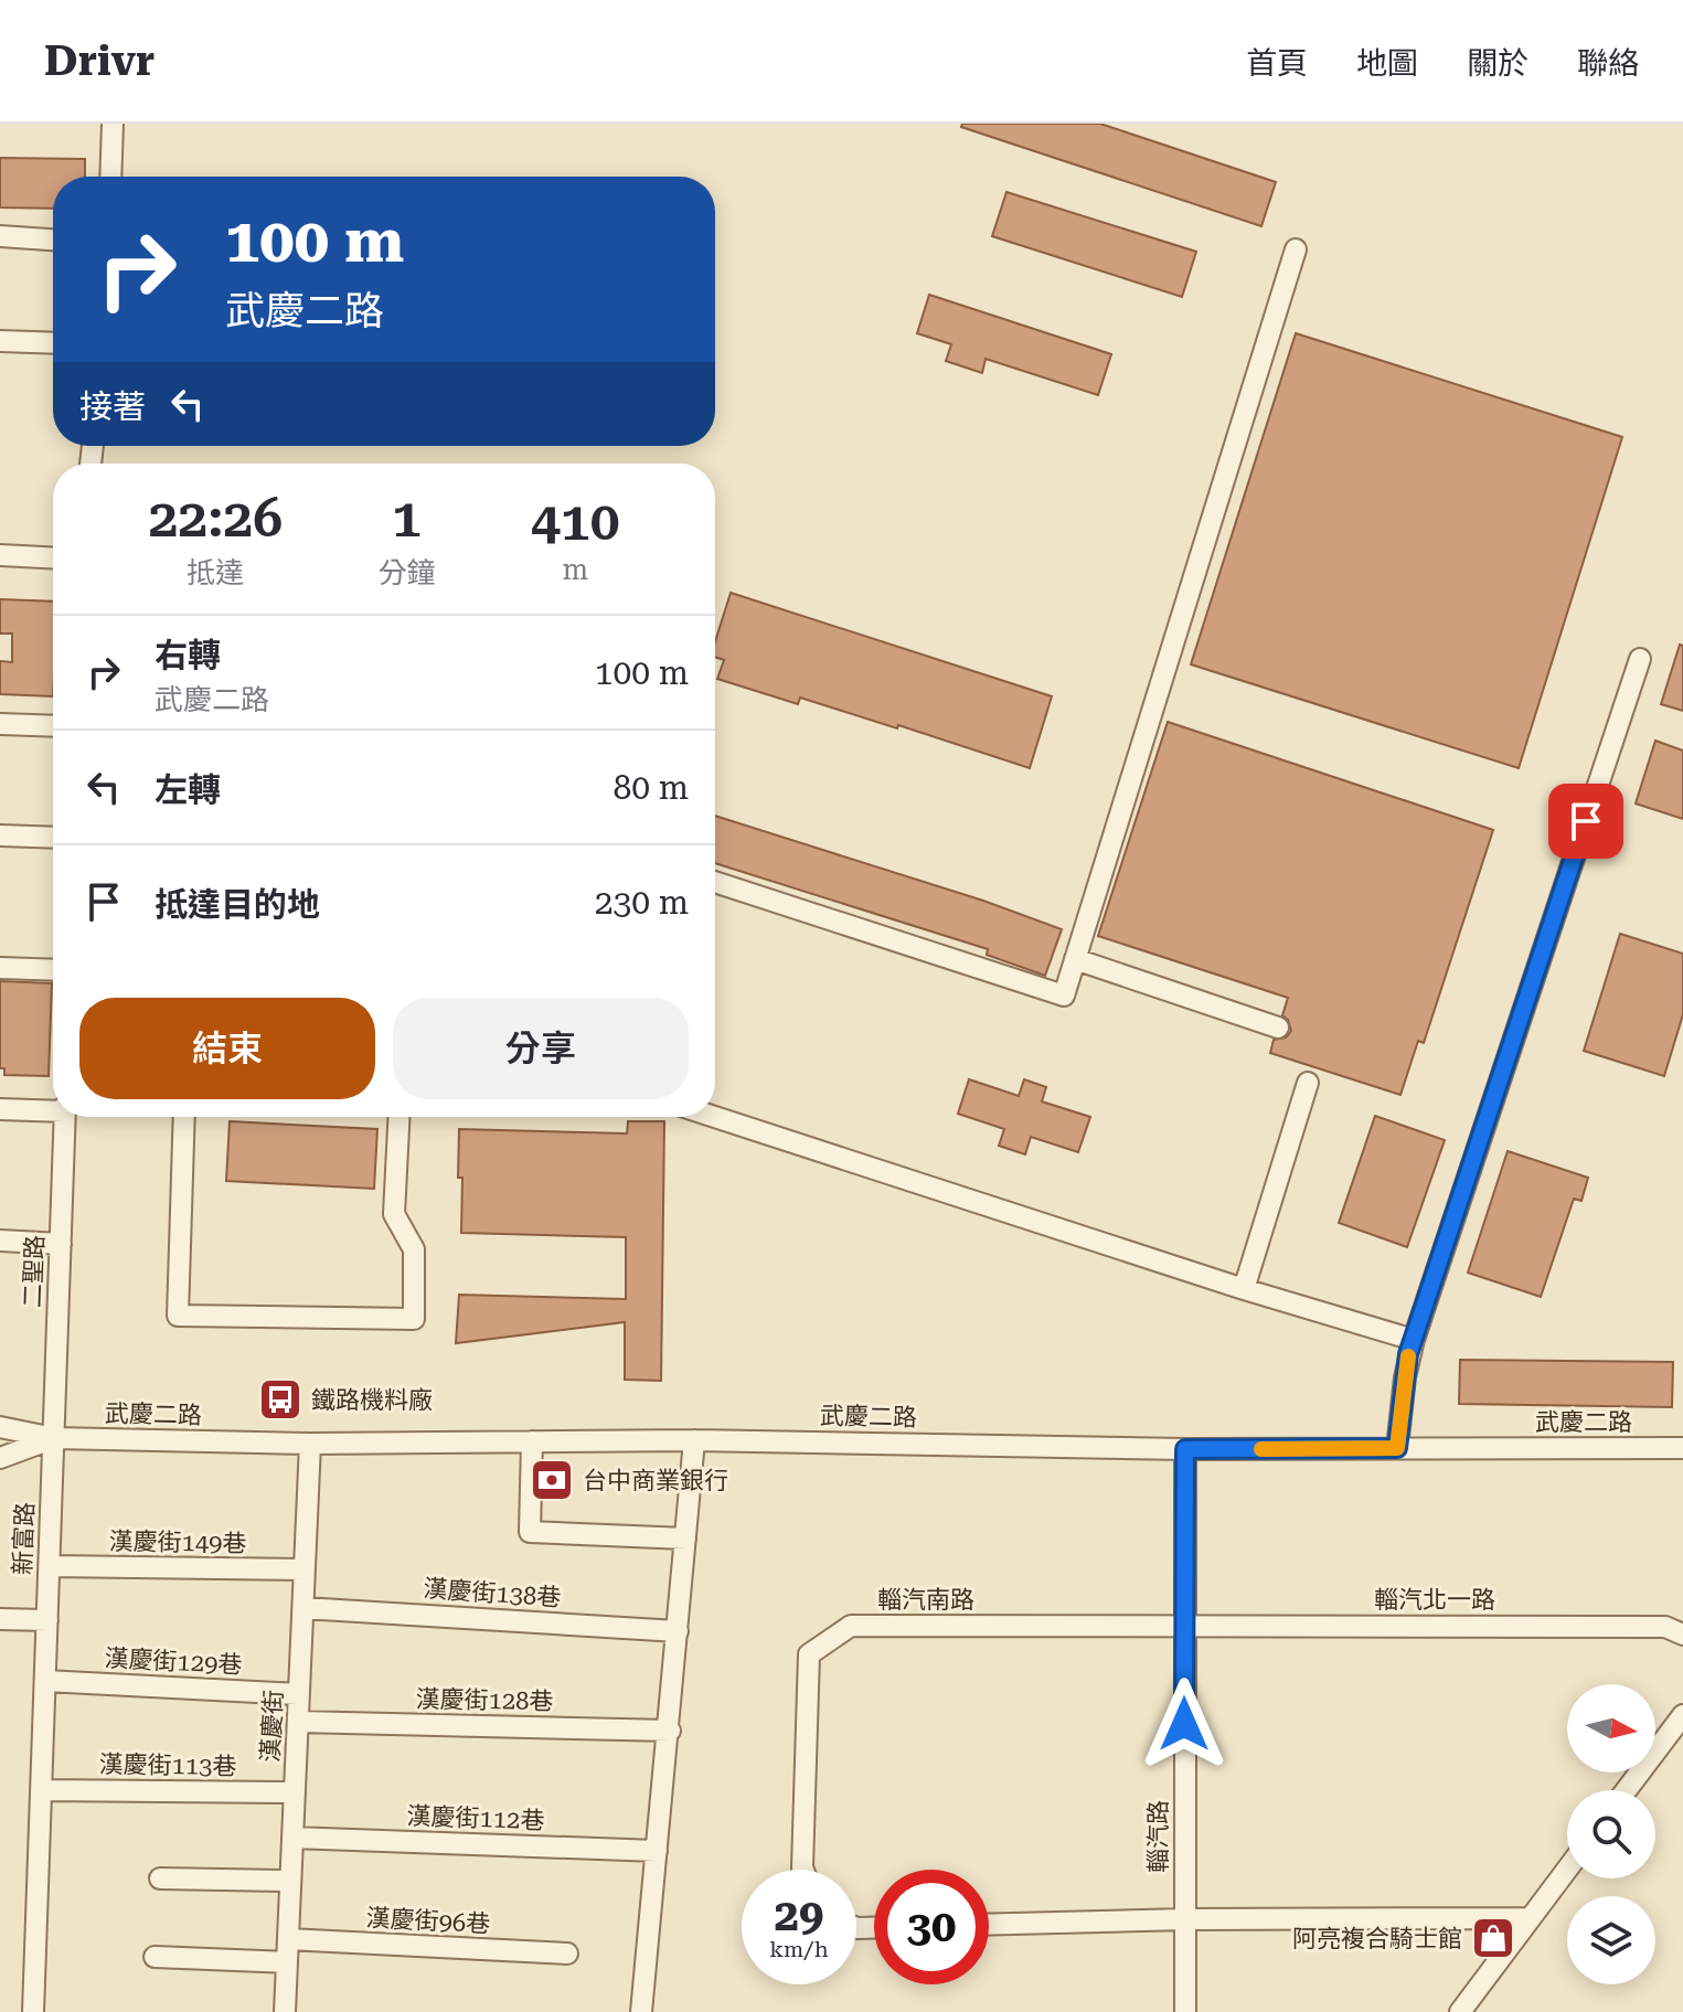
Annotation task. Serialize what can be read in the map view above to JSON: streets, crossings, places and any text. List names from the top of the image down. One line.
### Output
{"streets":{"street":["二聖路","武慶二路","新富路","漢慶街149巷","漢慶街138巷","輜汽南路","輜汽北一路","漢慶街129巷","漢慶街128巷","漢慶街","漢慶街113巷","漢慶街112巷","輜汽路","漢慶街96巷"]},"crossings":[["二聖路","武慶二路"],["二聖路","新富路"],["武慶二路","新富路"],["武慶二路","漢慶街"],["武慶二路","輜汽路"],["新富路","漢慶街149巷"],["新富路","漢慶街129巷"],["新富路","漢慶街113巷"],["漢慶街149巷","漢慶街"],["漢慶街138巷","漢慶街"],["輜汽南路","輜汽北一路"],["輜汽南路","輜汽路"],["輜汽北一路","輜汽路"],["漢慶街129巷","漢慶街"],["漢慶街128巷","漢慶街"],["漢慶街","漢慶街113巷"],["漢慶街","漢慶街112巷"],["漢慶街","漢慶街96巷"]],"places":{"bus stop":["鐵路機料廠"],"bank":["台中商業銀行"],"shop":["阿亮複合騎士館"]},"north":"right","page":{"header":"Drivr","nav":["首頁","地圖","關於","聯絡"],"turn":["100 m","武慶二路"],"then":"接著","eta":["22:26","抵達","1","分鐘","410","m"],"list":[{"name":"右轉","note":"武慶二路","value":"100 m"},{"name":"左轉","value":"80 m"},{"name":"抵達目的地","value":"230 m"}],"buttons":["結束","分享"],"speed":"29 km/h","limit":"30"}}
